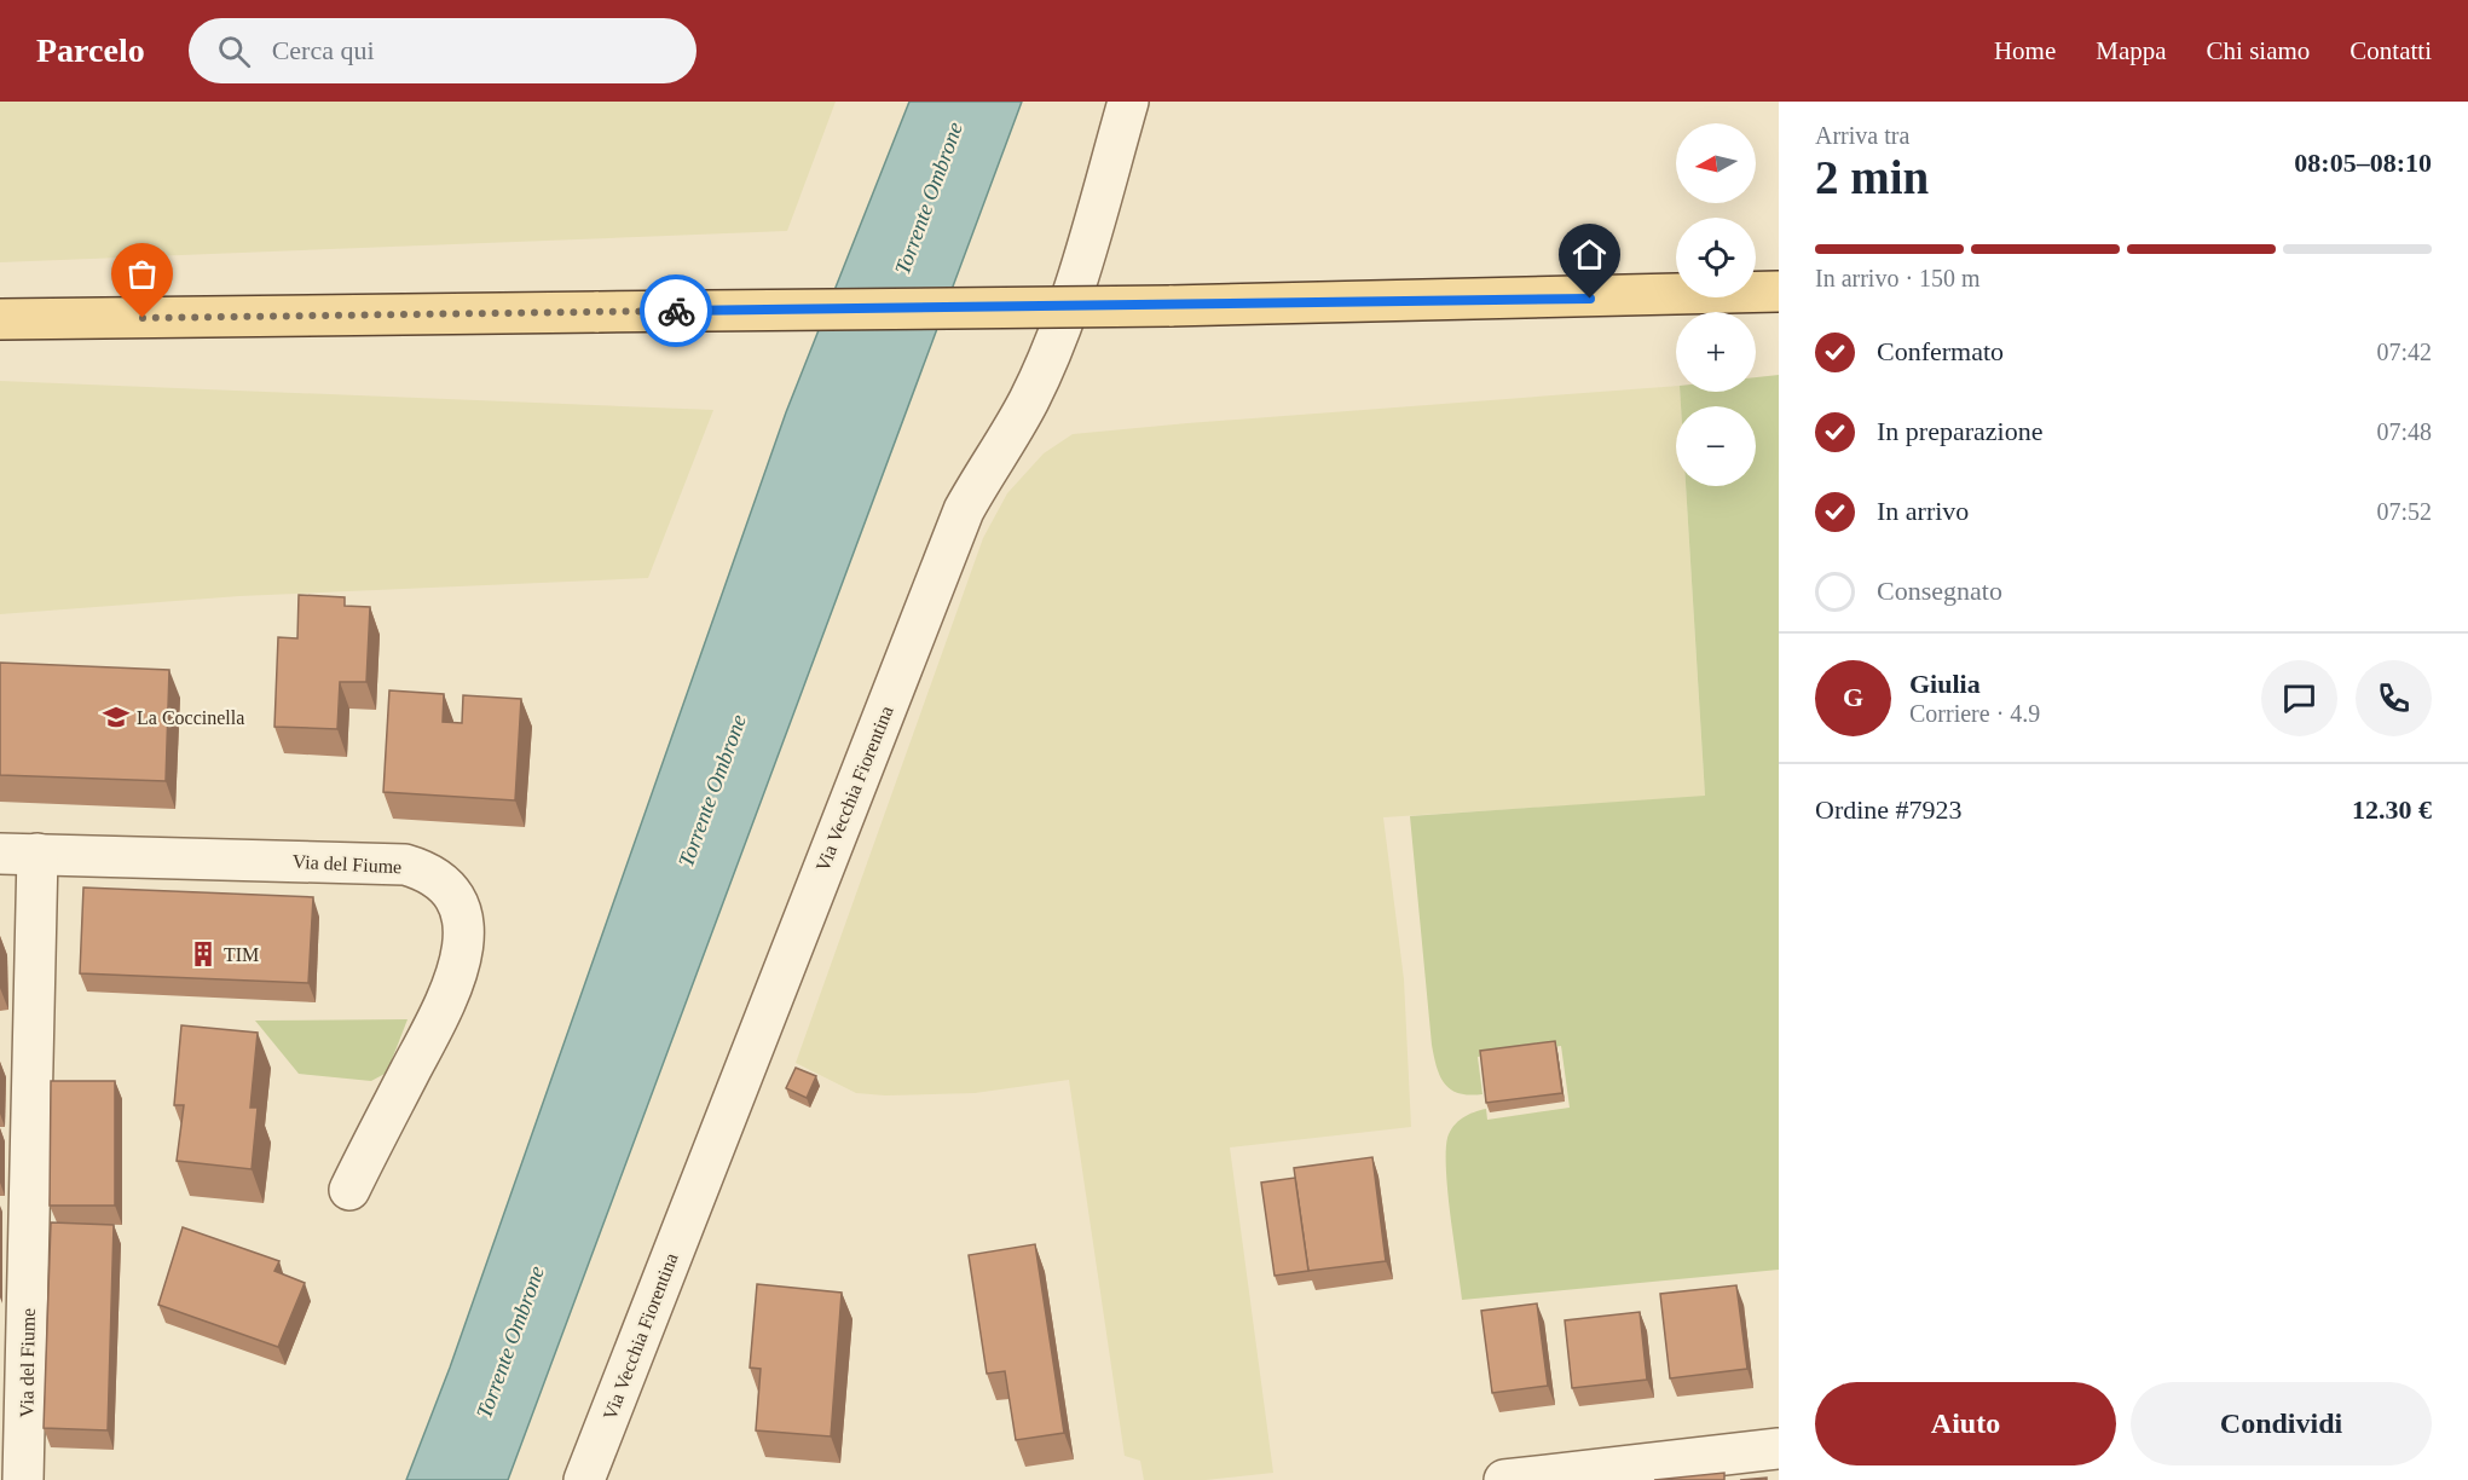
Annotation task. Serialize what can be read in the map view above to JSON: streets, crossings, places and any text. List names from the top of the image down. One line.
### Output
{"streets":{"street":["Via Vecchia Fiorentina","Via del Fiume"]},"water":["Torrente Ombrone"],"places":{"school or university":["La Coccinella"],"building":["TIM"]},"north":"left","page":{"header":"Parcelo","search":"Cerca qui","nav":["Home","Mappa","Chi siamo","Contatti"],"heading":["2 min","Arriva tra","08:05–08:10"],"panel":["Giulia","Corriere · 4.9","Ordine #7923","12.30 €"],"map_buttons":["+","−"],"bar":"In arrivo · 150 m","list":[["Confermato","07:42"],["In preparazione","07:48"],["In arrivo","07:52"],"Consegnato"],"round":"G","buttons":["Aiuto","Condividi"]}}
